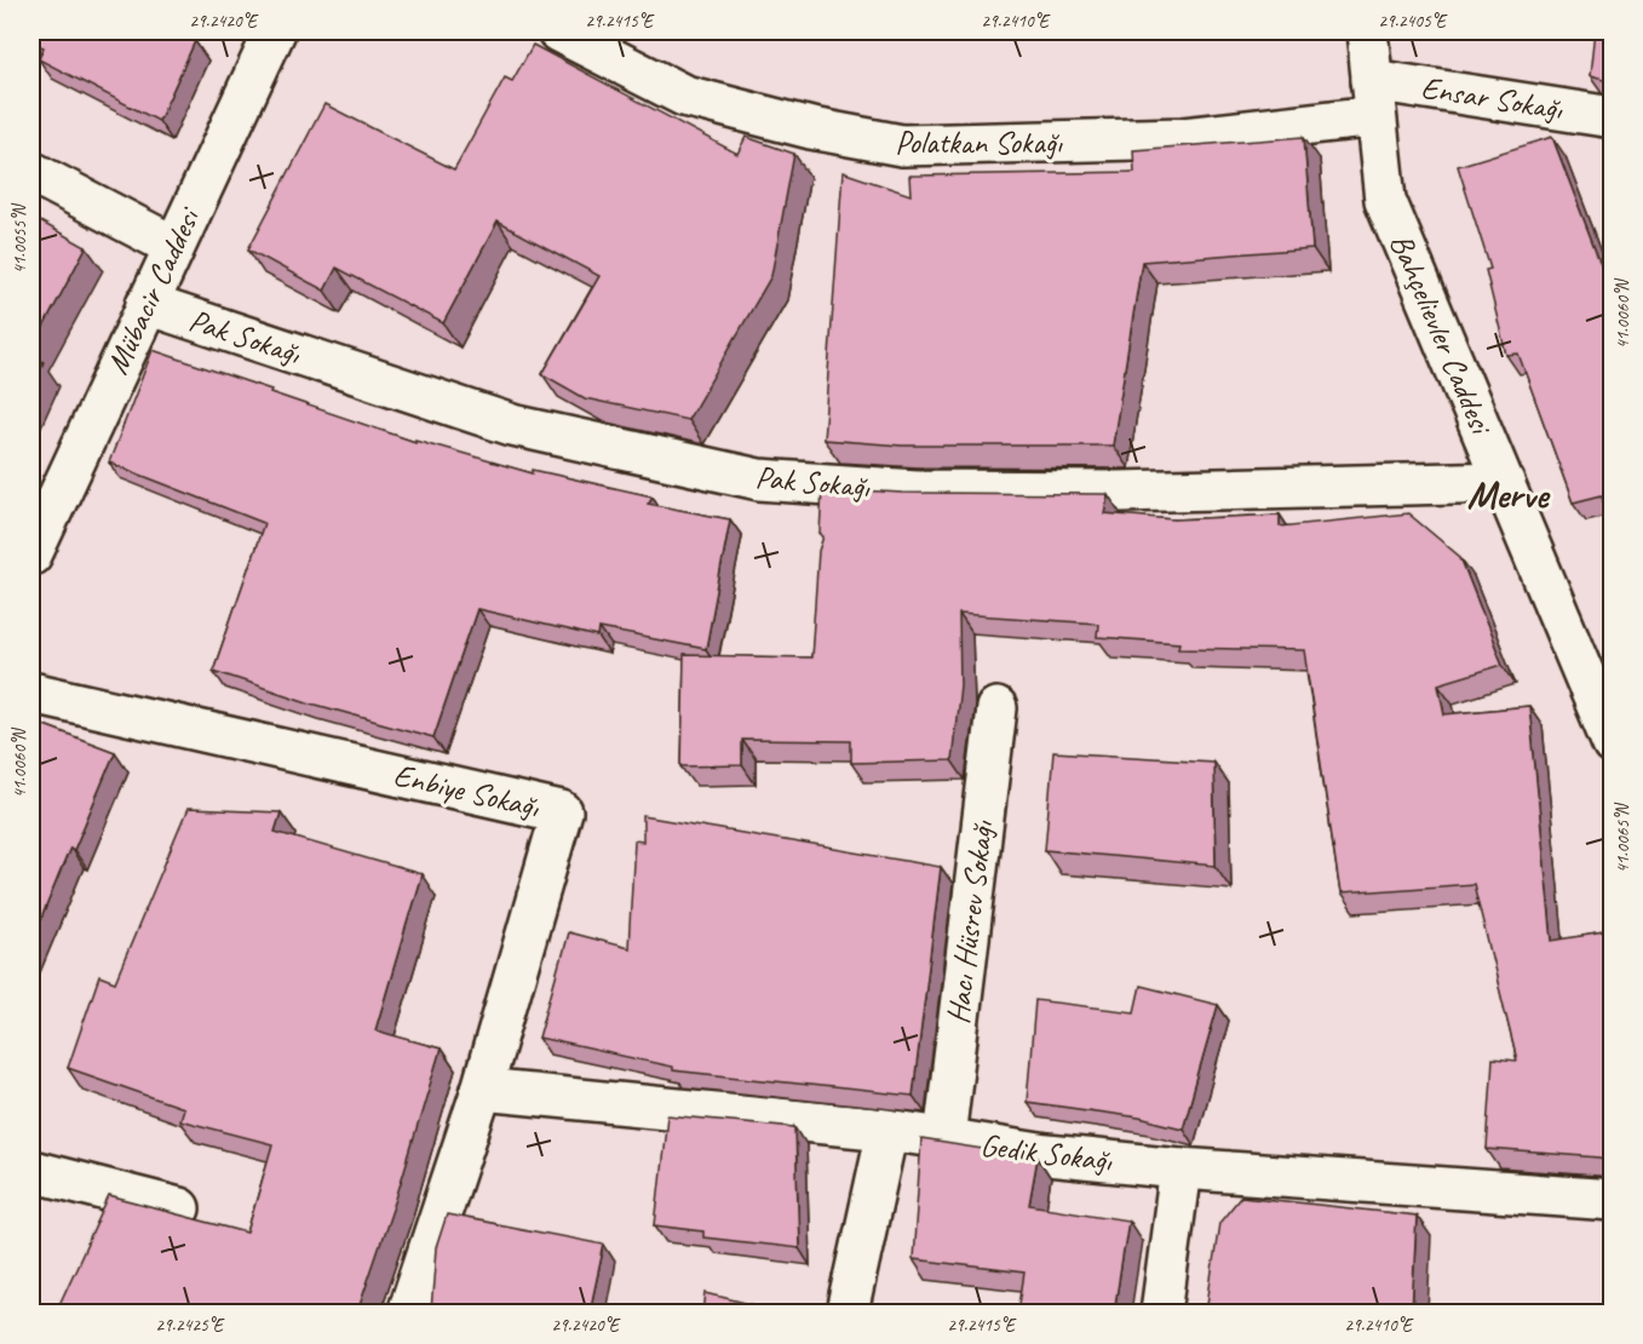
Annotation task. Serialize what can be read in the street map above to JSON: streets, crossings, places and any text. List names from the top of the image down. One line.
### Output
{"streets":{"street":["Ensar Sokağı","Polatkan Sokağı","Mübacir Caddesi","Bahçelievler Caddesi","Pak Sokağı","Enbiye Sokağı","Hacı Hüsrev Sokağı","Gedik Sokağı"]},"crossings":[["Ensar Sokağı","Polatkan Sokağı"],["Ensar Sokağı","Bahçelievler Caddesi"],["Polatkan Sokağı","Bahçelievler Caddesi"],["Mübacir Caddesi","Pak Sokağı"],["Bahçelievler Caddesi","Pak Sokağı"],["Enbiye Sokağı","Gedik Sokağı"],["Hacı Hüsrev Sokağı","Gedik Sokağı"]],"districts":["Merve"],"coordinates":["29.2420°E","29.2415°E","29.2410°E","29.2405°E","41.0055°N","41.0060°N","41.0065°N","29.2425°E"]}
